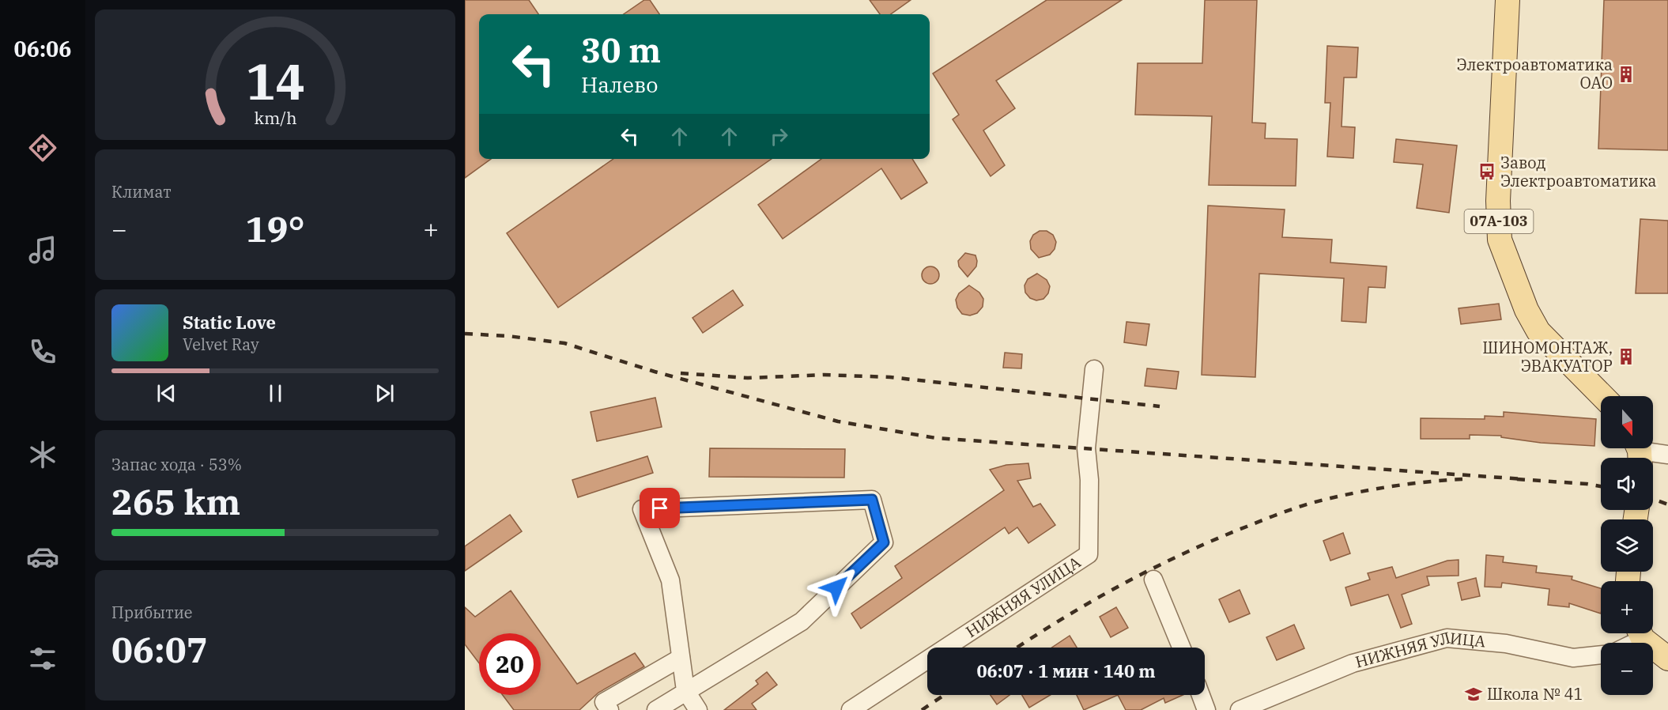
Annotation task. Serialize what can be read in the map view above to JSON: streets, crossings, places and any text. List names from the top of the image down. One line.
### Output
{"streets":{"main road":["07А-103"],"street":["НИЖНЯЯ УЛИЦА"]},"places":{"building":["Электроавтоматика ОАО","ШИНОМОНТАЖ, ЭВАКУАТОР"],"bus stop":["Завод Электроавтоматика"],"school or university":["Школа № 41"]},"north":"bottom","page":{"tabs":"06:06","turn":["30 m","Налево"],"tile":["Климат",["Запас хода · 53%","265 km"],["Прибытие","06:07"]],"heat":["−","19°","+"],"song":["Static Love","Velvet Ray"],"map_buttons":["+","−"],"limit":"20","trip":"06:07 · 1 мин · 140 m","gauge":["14","km/h"]}}
